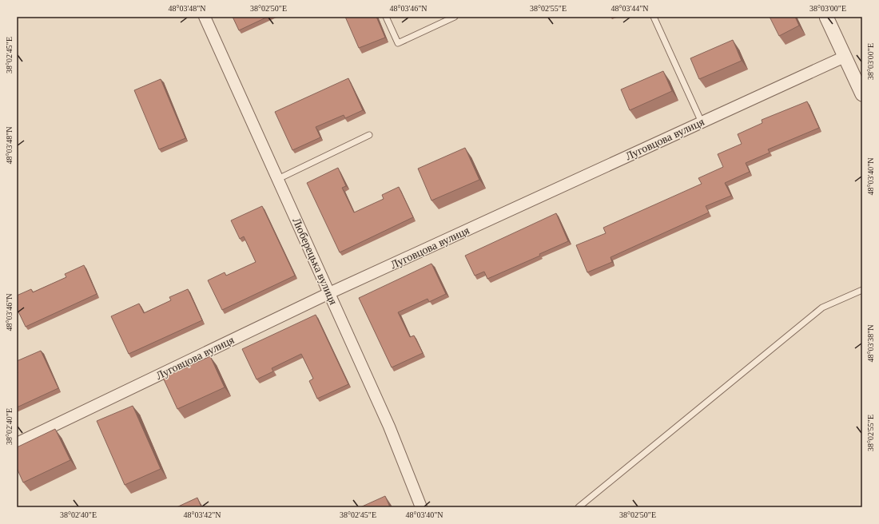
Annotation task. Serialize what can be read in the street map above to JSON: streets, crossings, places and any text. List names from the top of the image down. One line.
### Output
{"streets":{"street":["Луговцова вулиця","Люберецька вулиця"]},"crossings":[["Луговцова вулиця","Люберецька вулиця"]],"coordinates":["48°03'48\"N","38°02'50\"E","48°03'46\"N","38°02'55\"E","48°03'44\"N","38°03'00\"E","38°02'45\"E","48°03'40\"N","48°03'38\"N","38°02'40\"E","48°03'42\"N"]}
